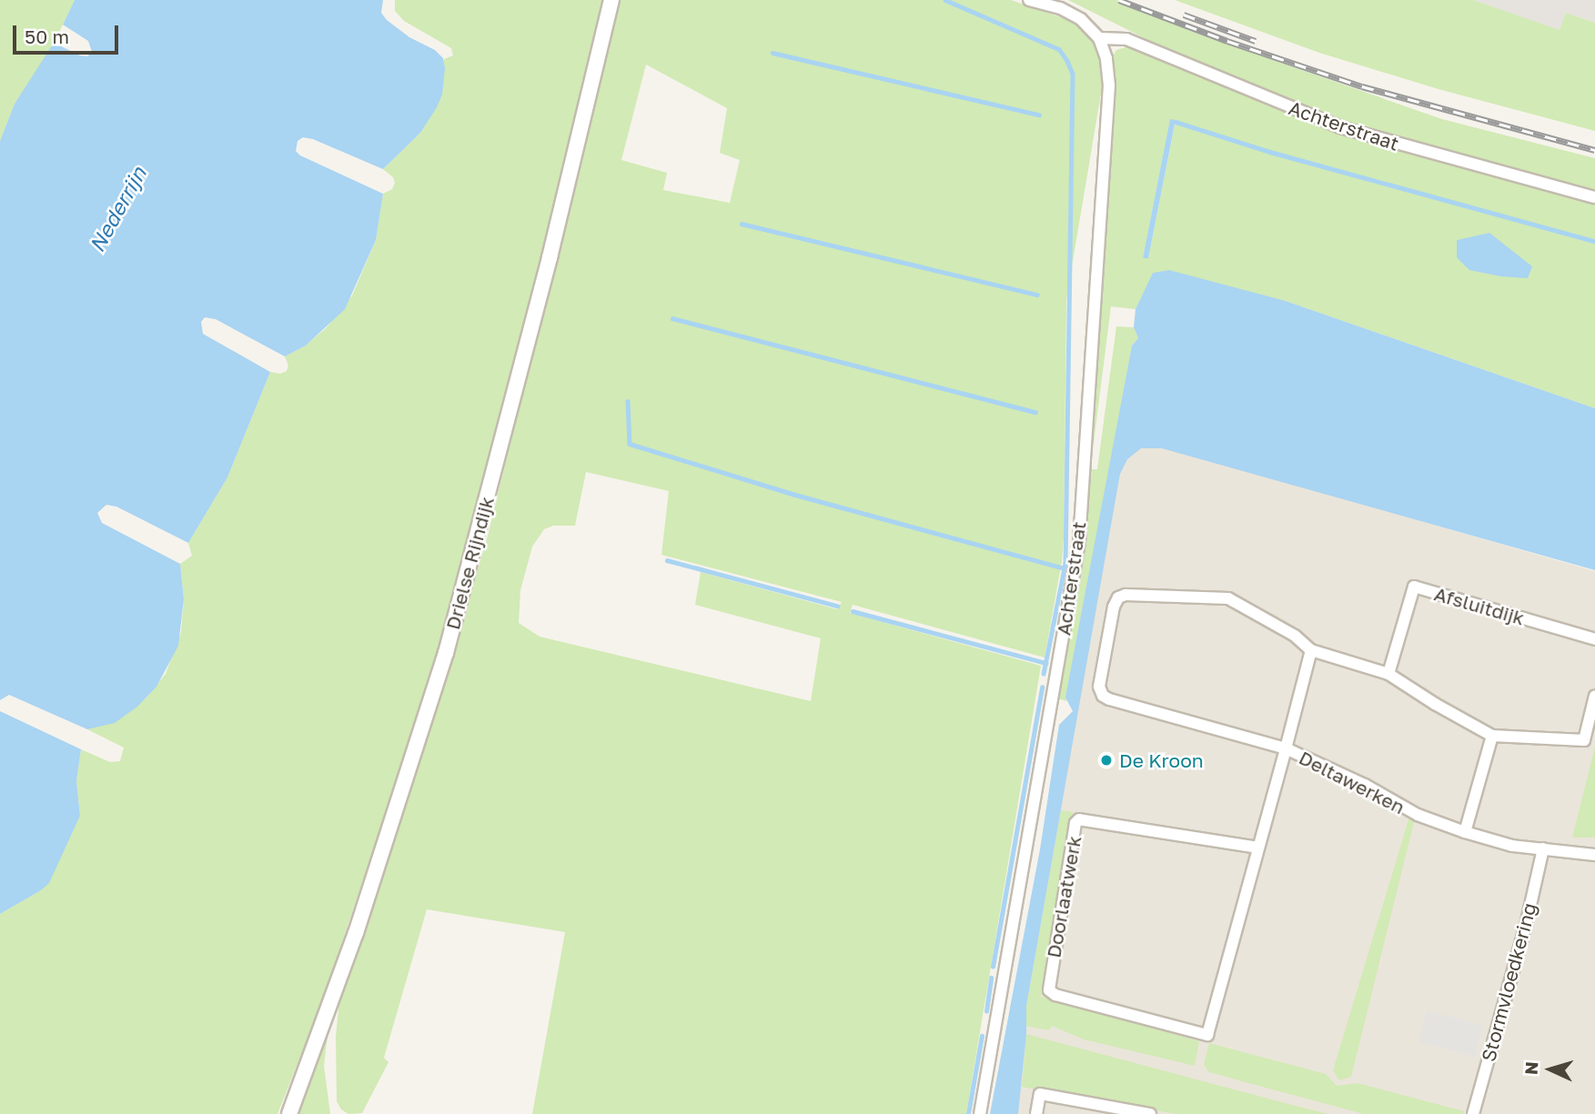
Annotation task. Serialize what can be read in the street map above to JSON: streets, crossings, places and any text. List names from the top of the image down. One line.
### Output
{"streets":{"street":["Achterstraat","Drielse Rijndijk","Afsluitdijk","Deltawerken","Doorlaatwerk","Stormvloedkering"]},"crossings":[["Deltawerken","Doorlaatwerk"],["Deltawerken","Stormvloedkering"]],"water":["Nederrijn"],"places":["De Kroon"],"scale_bar":"50 m","north":"left"}
